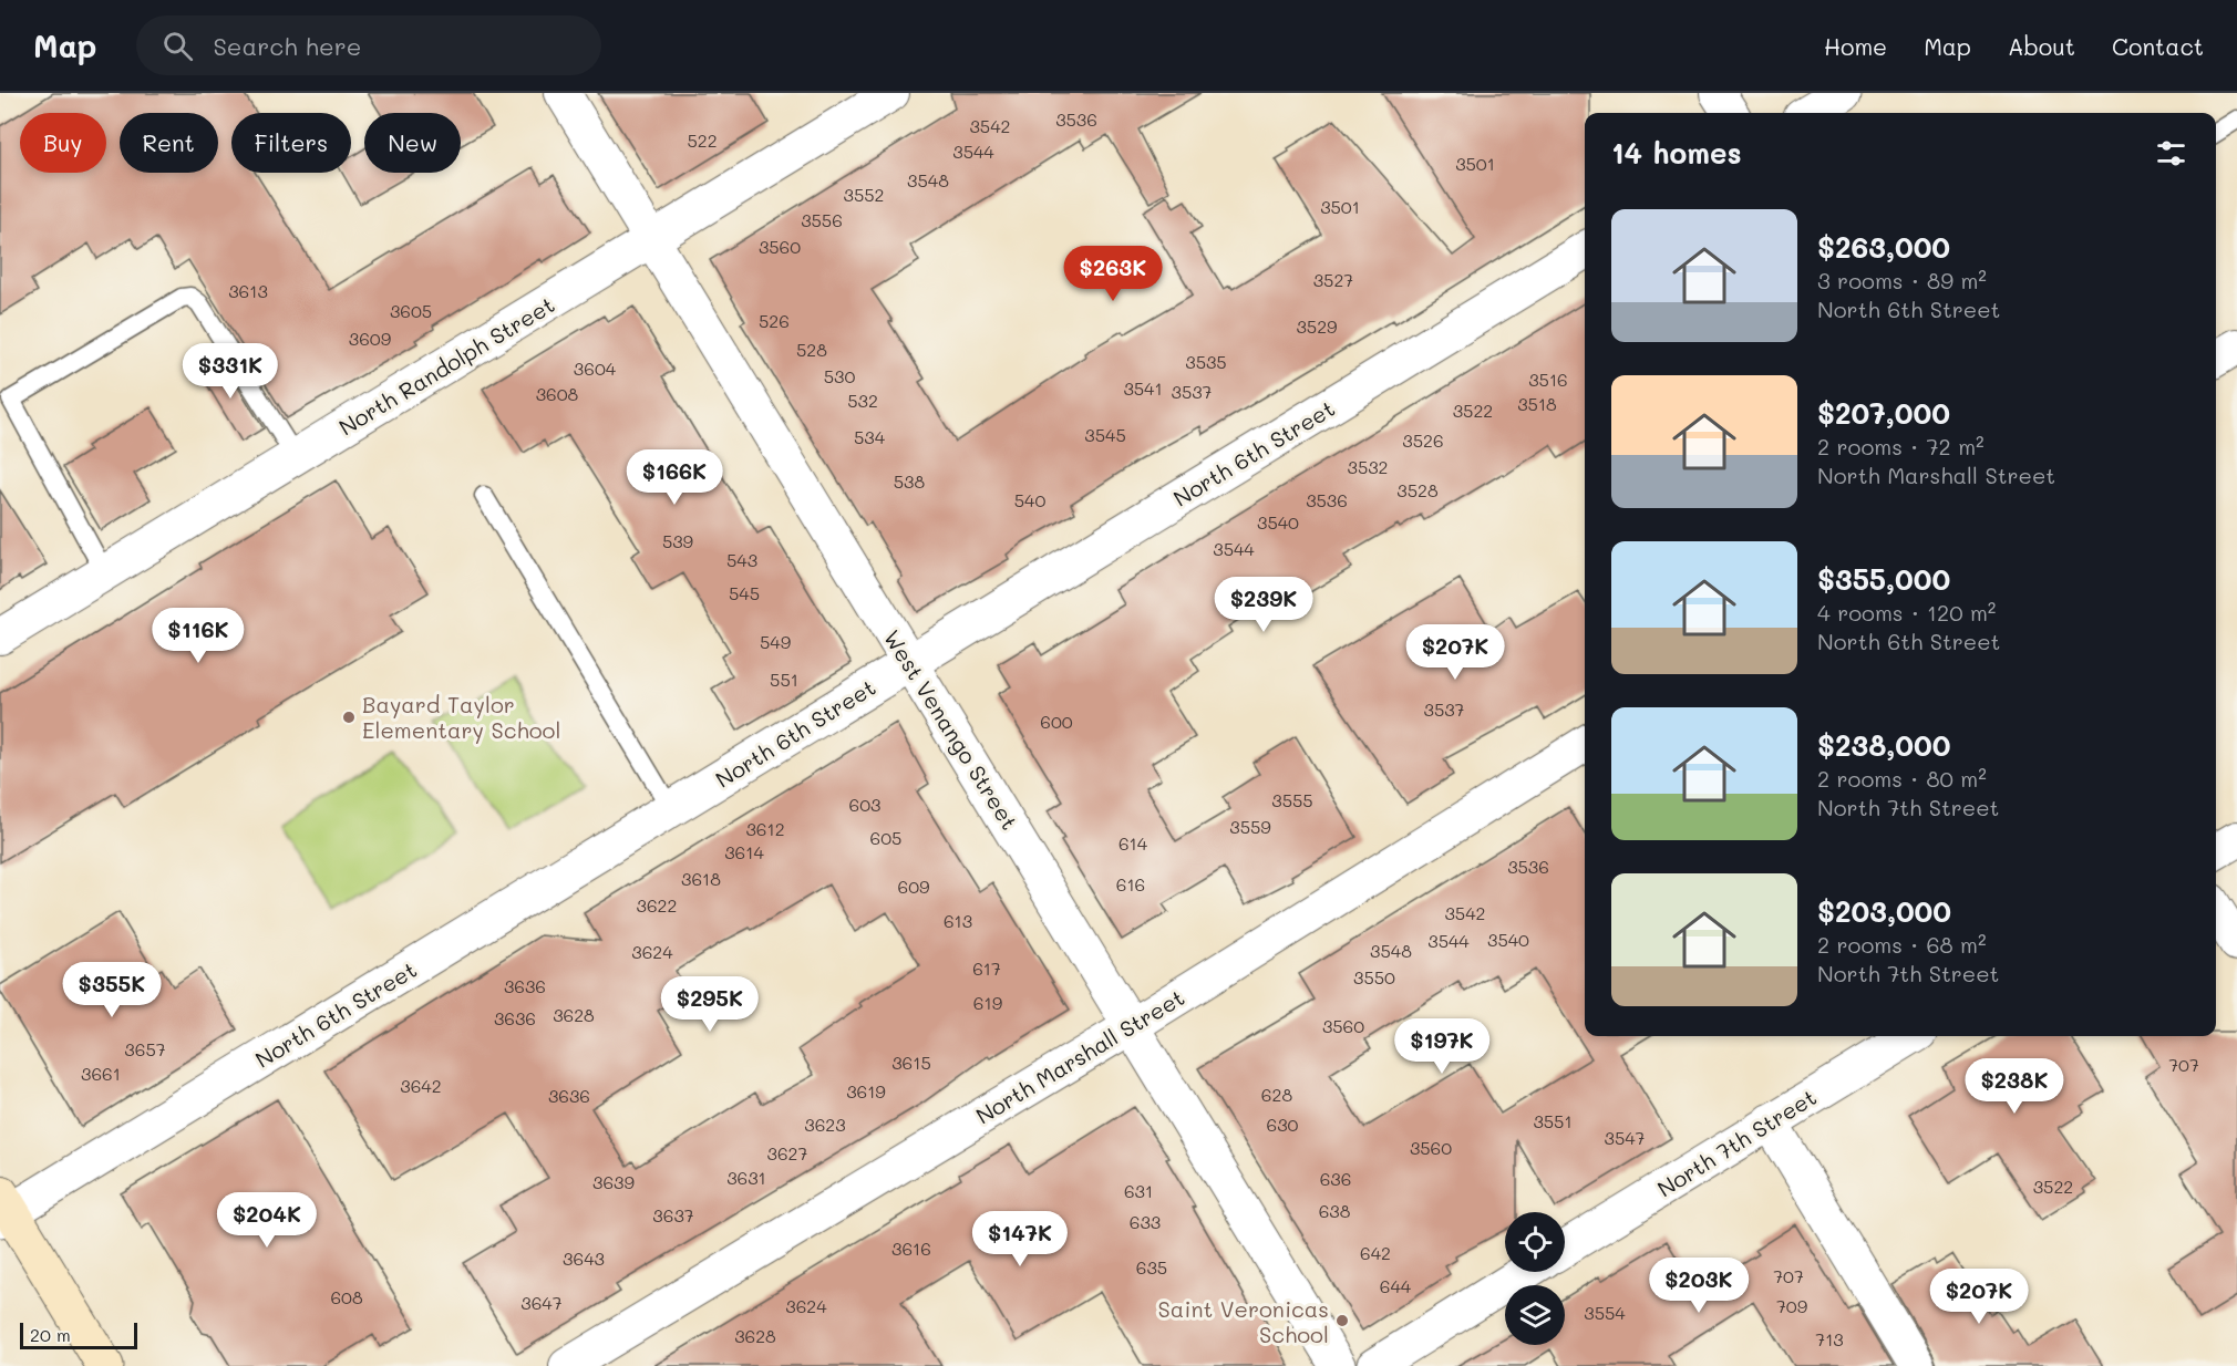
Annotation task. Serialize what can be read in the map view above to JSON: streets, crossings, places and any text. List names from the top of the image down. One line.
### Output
{"streets":{"street":["North Randolph Street","North 6th Street","West Venango Street","North Marshall Street","North 7th Street"]},"crossings":[["North Randolph Street","West Venango Street"],["North 6th Street","West Venango Street"],["West Venango Street","North Marshall Street"]],"places":["Bayard Taylor Elementary School","Saint Veronicas School"],"house_numbers":["3536","3542","522","3544","3501","3548","3552","3501","3556","3560","3527","3613","3605","526","3529","3609","528","3535","3604","530","3516","3541","3537","3608","532","3518","3522","3545","534","3526","3532","538","3528","540","3536","3540","539","3544","543","545","549","551","3537","600","3555","603","3559","3612","605","614","3614","3536","3618","616","609","3622","3542","613","3540","3544","3548","3624","617","3550","3636","619","3628","3636","3560","3657","3615","707","3661","3642","3619","628","3636","3551","3623","630","3547","3560","3627","3631","636","3639","3522","631","638","3637","633","3616","642","3643","635","707","644","608","3647","3624","709","3554","3628","713"],"scale_bar":"20 m","page":{"header":"Map","search":"Search here","nav":["Home","Map","About","Contact"],"chip":["Buy","Rent","Filters","New"],"heading":"14 homes","list":[{"name":"$263,000","note":"3 rooms · 89 m² · North 6th Street"},{"name":"$207,000","note":"2 rooms · 72 m² · North Marshall Street"},{"name":"$355,000","note":"4 rooms · 120 m² · North 6th Street"},{"name":"$238,000","note":"2 rooms · 80 m² · North 7th Street"},{"name":"$203,000","note":"2 rooms · 68 m² · North 7th Street"}],"price":["$263K","$331K","$166K","$239K","$116K","$207K","$355K","$295K","$197K","$238K","$204K","$147K","$203K","$207K"],"scale":"20 m"}}
